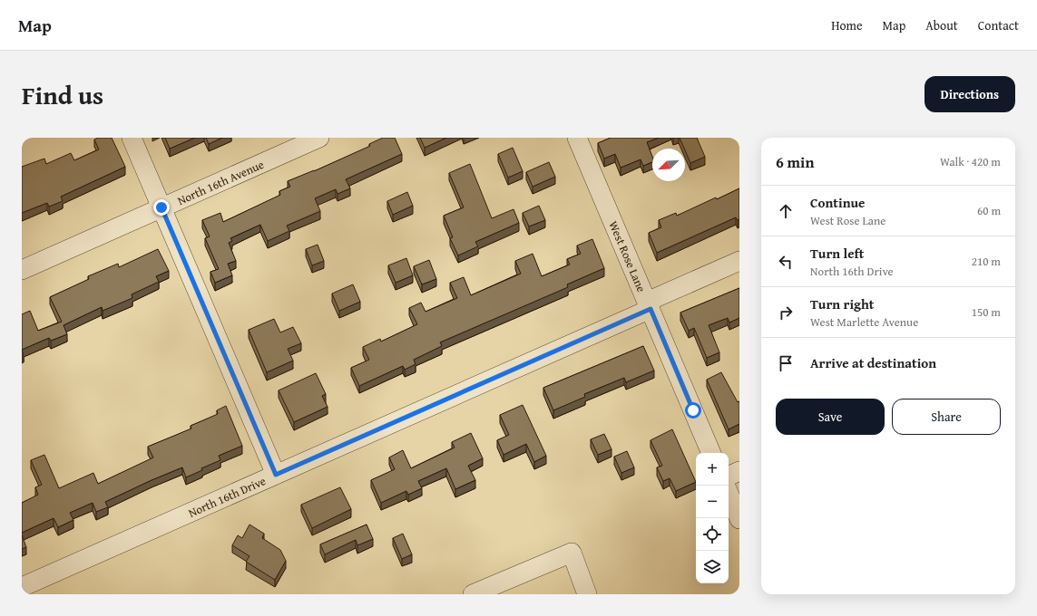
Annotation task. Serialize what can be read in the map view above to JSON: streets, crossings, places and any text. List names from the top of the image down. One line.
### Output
{"streets":{"street":["North 16th Avenue","West Rose Lane","North 16th Drive"]},"crossings":[["West Rose Lane","North 16th Drive"]],"north":"bottom left","page":{"header":"Map","nav":["Home","Map","About","Contact"],"title":"Find us","buttons":["Directions",["Save","Share"]],"heading":["6 min","Walk · 420 m"],"list":[["Continue","West Rose Lane","60 m"],["Turn left","North 16th Drive","210 m"],["Turn right","West Marlette Avenue","150 m"],"Arrive at destination"],"map_buttons":["+","−"]}}
